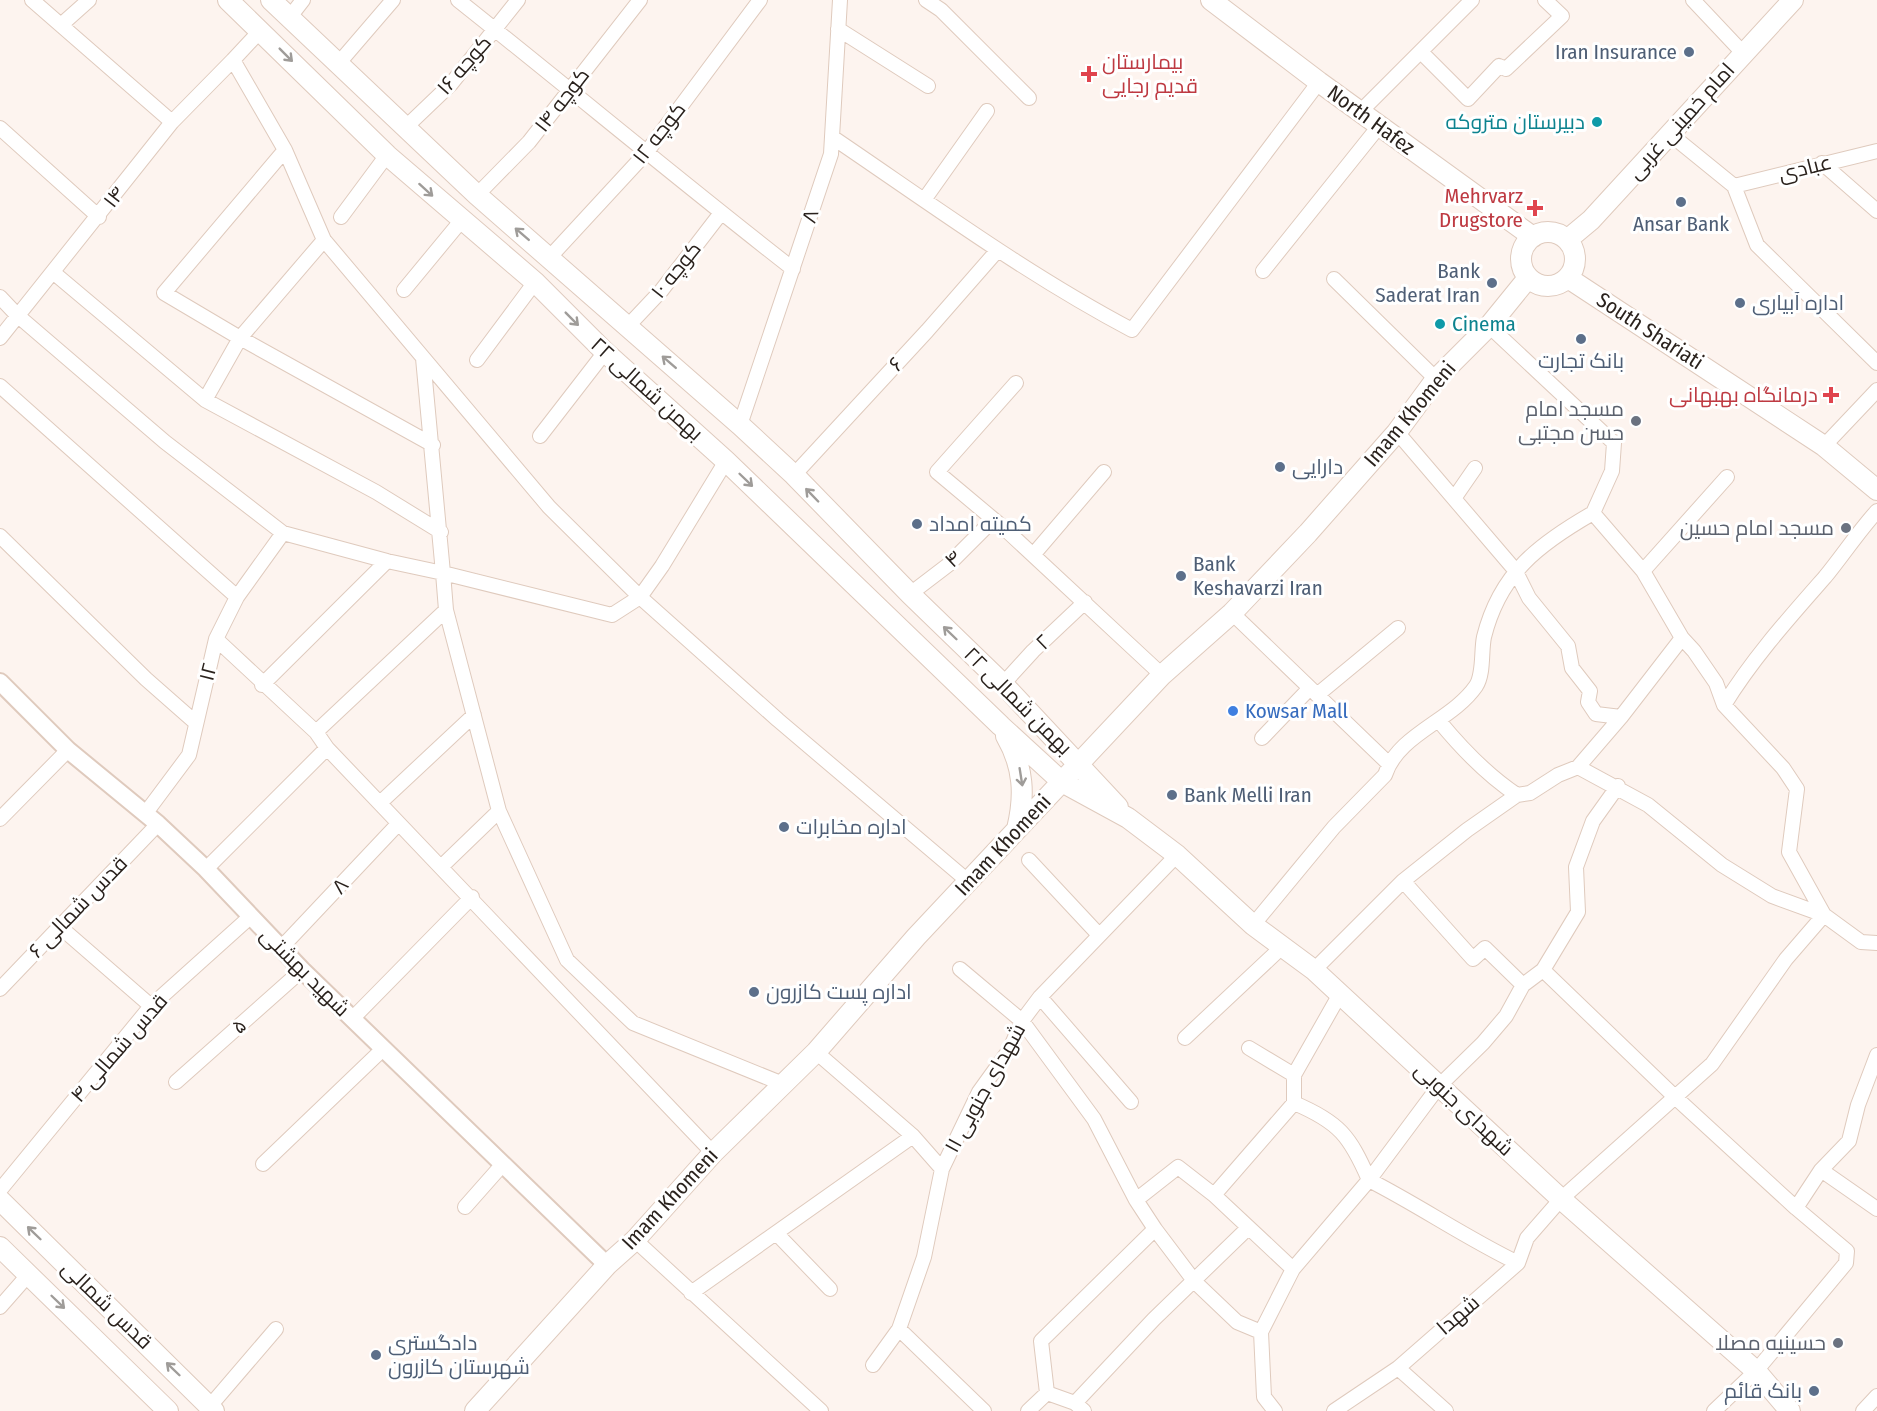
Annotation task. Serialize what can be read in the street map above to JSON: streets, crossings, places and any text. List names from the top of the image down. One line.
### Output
{"streets":{"main road":["North Hafez","امام خمینی غربی","South Shariati","۲۲ بهمن شمالی","Imam Khomeni","شهدای جنوبی","قدس شمالی"],"street":["کوچه ۱۶","کوچه ۱۴","کوچه ۱۲","عبادی","۱۴","۸","کوچه ۱۰","۶","۴","۲","۱۲","قدس شمالی ۶","شهید بهشتی","۵","قدس شمالی ۴","۱۱ شهدای جنوبی","شهدا"]},"crossings":[["کوچه ۱۶","۲۲ بهمن شمالی"],["کوچه ۱۴","۲۲ بهمن شمالی"],["North Hafez","امام خمینی غربی"],["North Hafez","South Shariati"],["North Hafez","Imam Khomeni"],["امام خمینی غربی","South Shariati"],["امام خمینی غربی","Imam Khomeni"],["کوچه ۱۲","۲۲ بهمن شمالی"],["۱۴","۲۲ بهمن شمالی"],["۸","۲۲ بهمن شمالی"],["۸","شهید بهشتی"],["کوچه ۱۰","۲۲ بهمن شمالی"],["South Shariati","Imam Khomeni"],["۶","۲۲ بهمن شمالی"],["۲۲ بهمن شمالی","Imam Khomeni"],["۲۲ بهمن شمالی","۴"],["۲۲ بهمن شمالی","۲"],["۲۲ بهمن شمالی","شهدای جنوبی"],["Imam Khomeni","شهید بهشتی"],["Imam Khomeni","شهدای جنوبی"],["۱۲","قدس شمالی ۶"],["۱۲","شهید بهشتی"],["قدس شمالی ۶","شهید بهشتی"],["شهید بهشتی","۵"],["شهید بهشتی","قدس شمالی ۴"],["۱۱ شهدای جنوبی","شهدای جنوبی"],["شهدای جنوبی","شهدا"]],"places":{"other":["Iran Insurance","دبیرستان متروکه","Ansar Bank","Bank Saderat Iran","اداره آبیاری","Cinema","بانک تجارت","مسجد امام حسن مجتبی","دارایی","کمیته امداد","مسجد امام حسین","Bank Keshavarzi Iran","Kowsar Mall","Bank Melli Iran","اداره مخابرات","اداره پست کازرون","حسینیه مصلا","دادگستری شهرستان کازرون","بانک قائم"],"health":["بیمارستان قدیم رجایی","Mehrvarz Drugstore","درمانگاه بهبهانی"]}}
